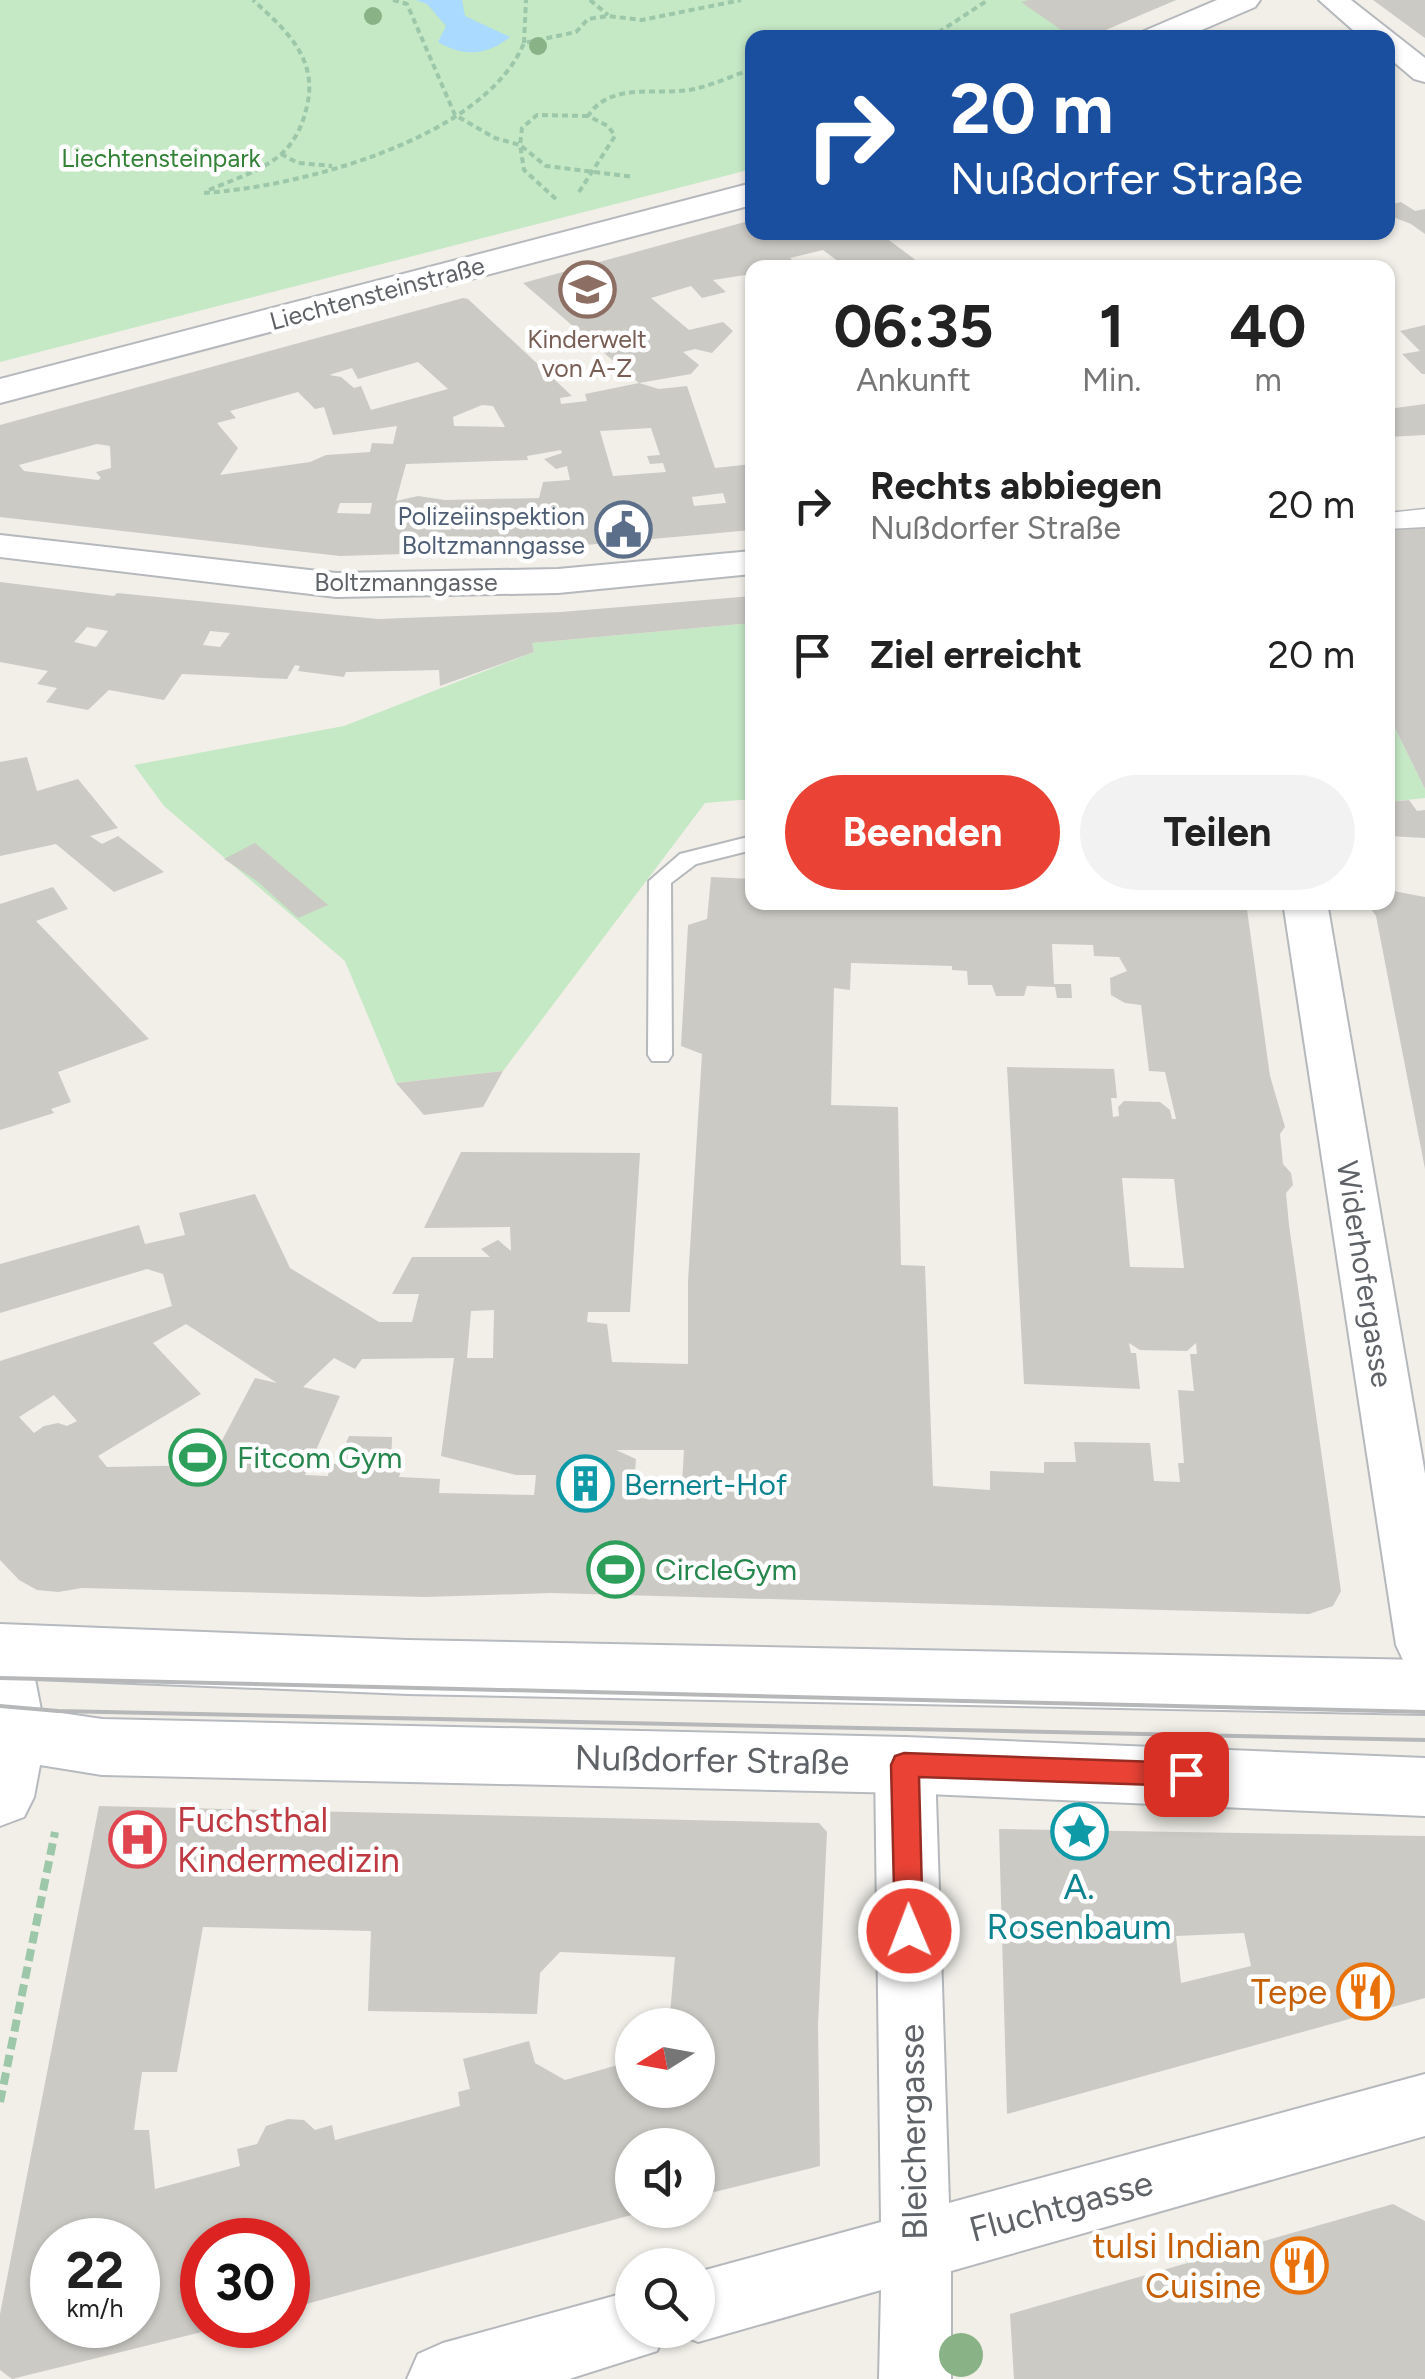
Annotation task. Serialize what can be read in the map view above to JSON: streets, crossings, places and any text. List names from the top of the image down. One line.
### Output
{"streets":{"main road":["Liechtensteinstraße","Nußdorfer Straße"],"street":["Boltzmanngasse","Widerhofergasse","Bleichergasse","Fluchtgasse"]},"crossings":[["Nußdorfer Straße","Bleichergasse"],["Bleichergasse","Fluchtgasse"]],"parks":["Liechtensteinpark"],"places":{"school or university":["Kinderwelt von A-Z"],"public building":["Polizeiinspektion Boltzmanngasse"],"sports":["Fitcom Gym","CircleGym"],"building":["Bernert-Hof"],"place":["A. Rosenbaum"],"hospital":["Fuchsthal Kindermedizin"],"restaurant":["Tepe","tulsi Indian Cuisine"]},"north":"left","page":{"turn":["20 m","Nußdorfer Straße"],"eta":["06:35","Ankunft","1","Min.","40","m"],"list":[{"name":"Rechts abbiegen","note":"Nußdorfer Straße","value":"20 m"},{"name":"Ziel erreicht","value":"20 m"}],"buttons":["Beenden","Teilen"],"speed":"22 km/h","limit":"30"}}
